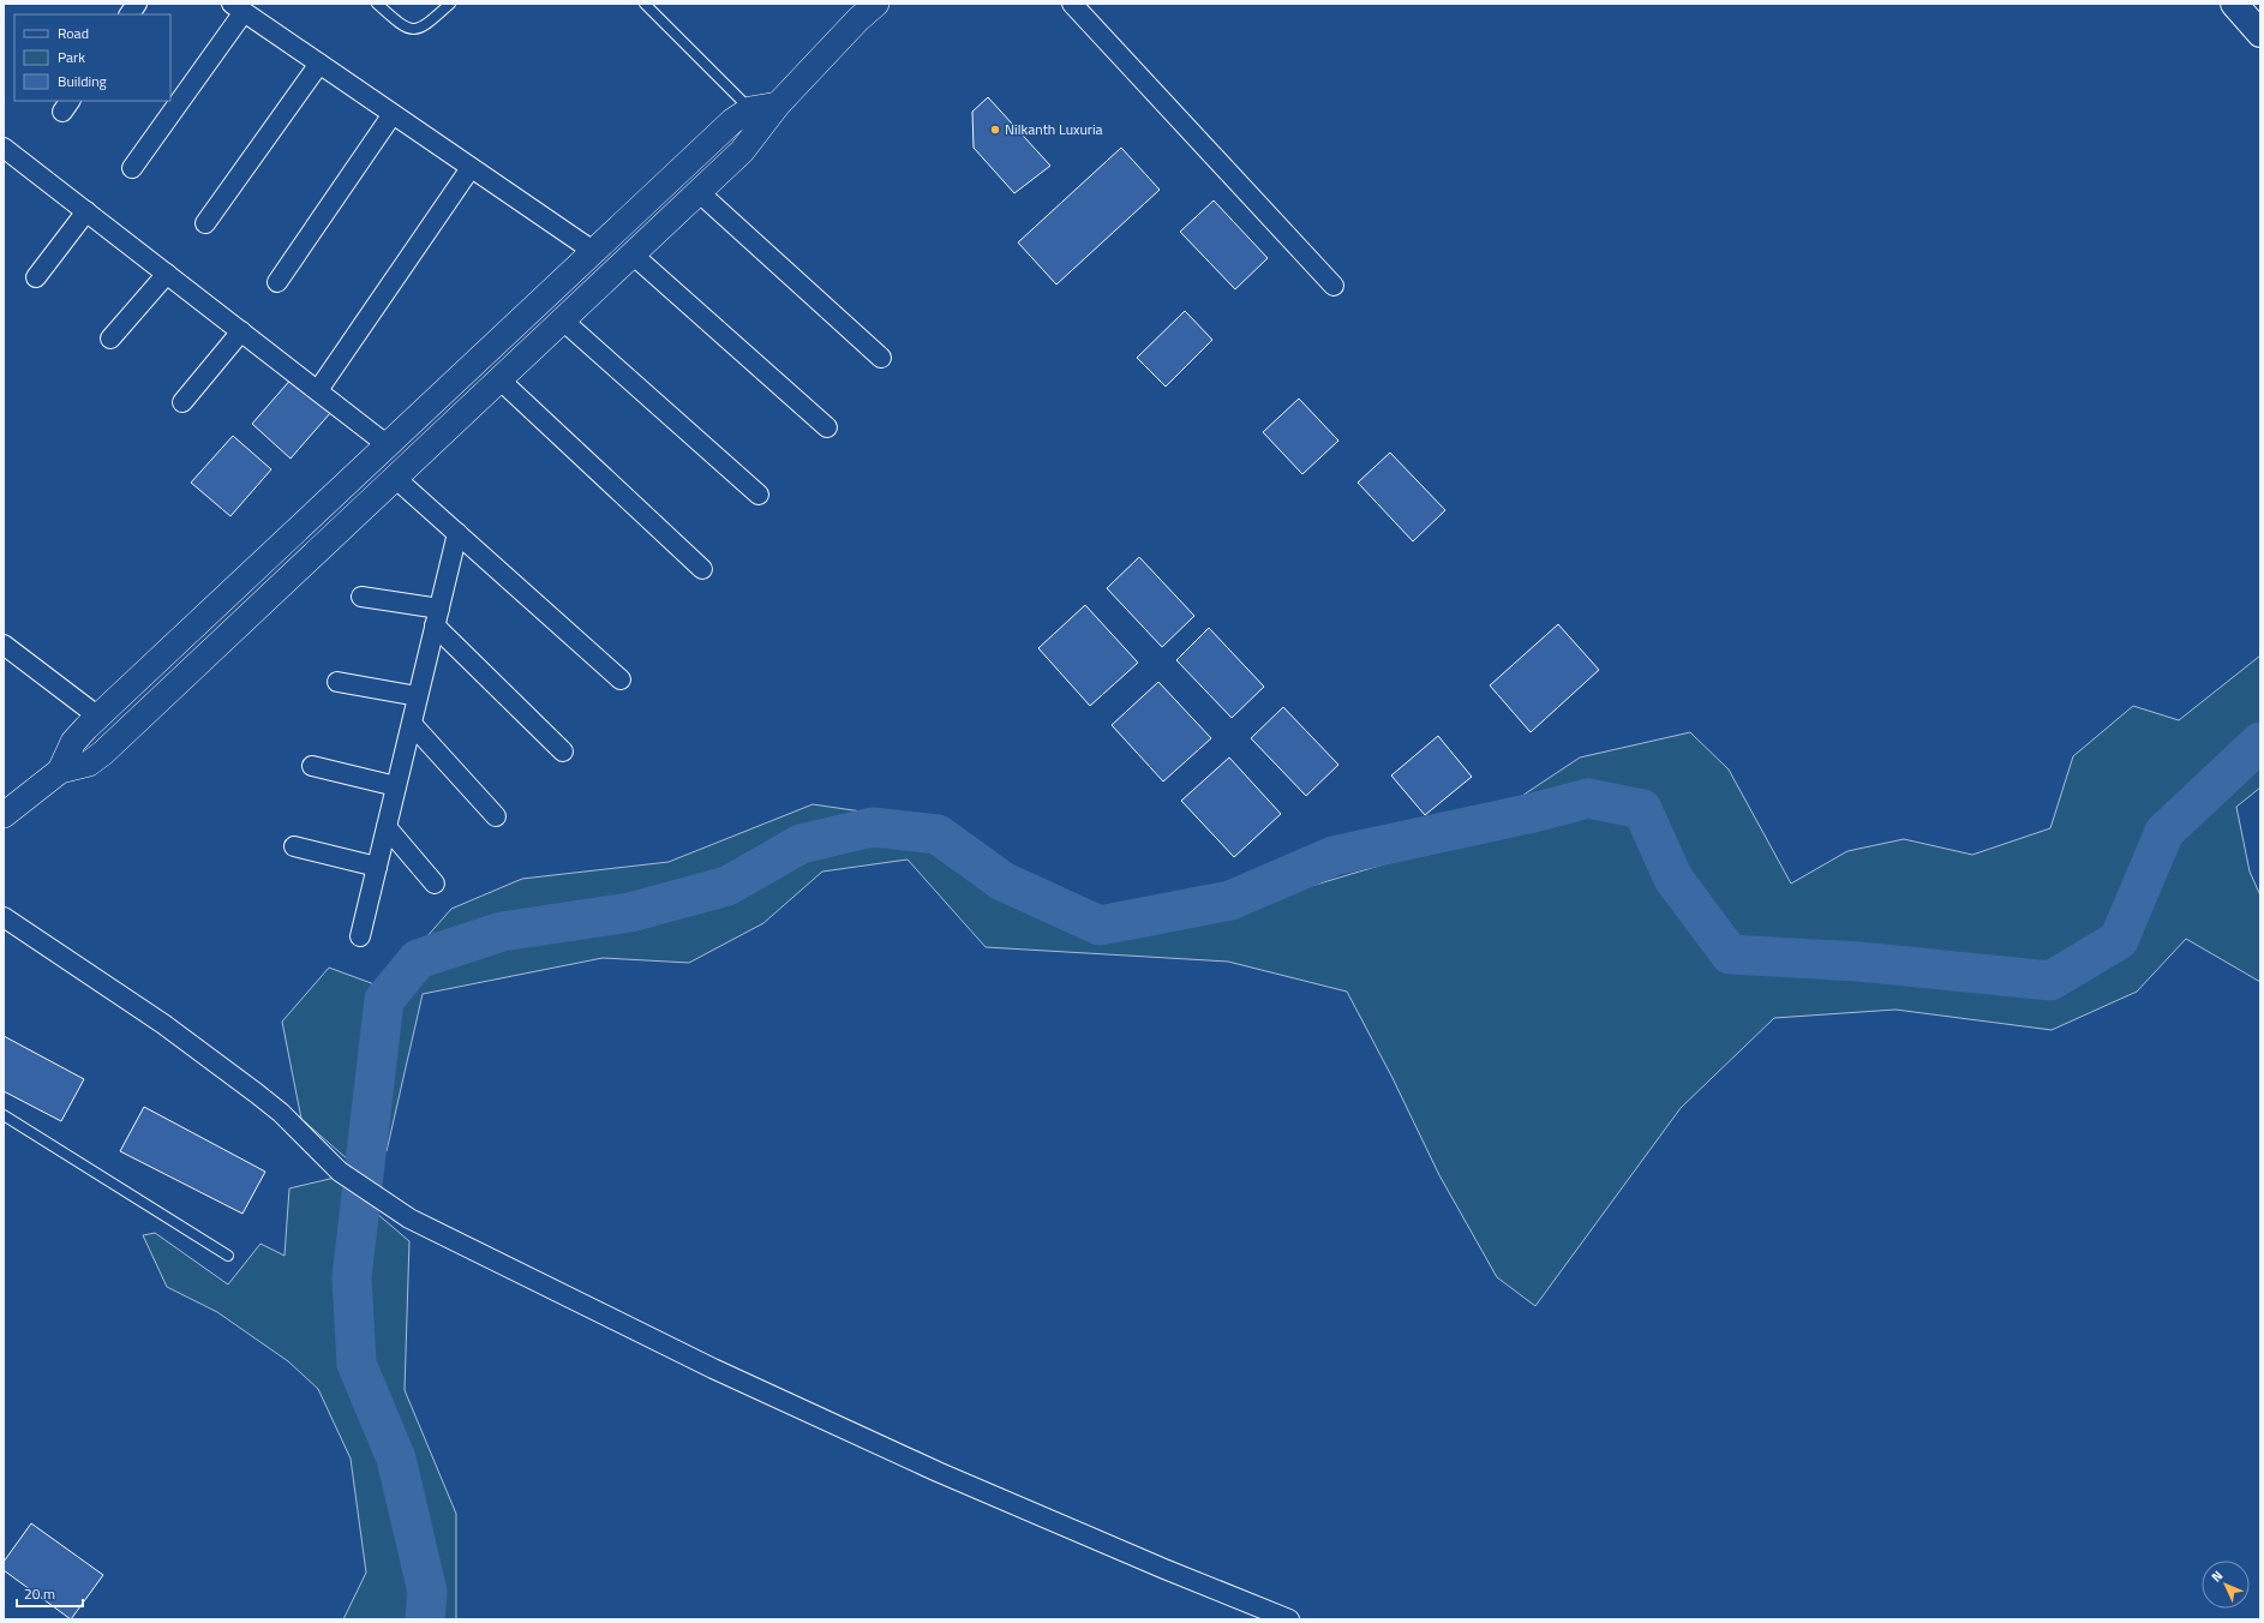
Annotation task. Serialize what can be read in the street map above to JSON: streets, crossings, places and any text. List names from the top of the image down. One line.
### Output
{"places":["Nilkanth Luxuria"],"legend":["Road","Park","Building"],"scale_bar":"20 m","north":"top left"}
